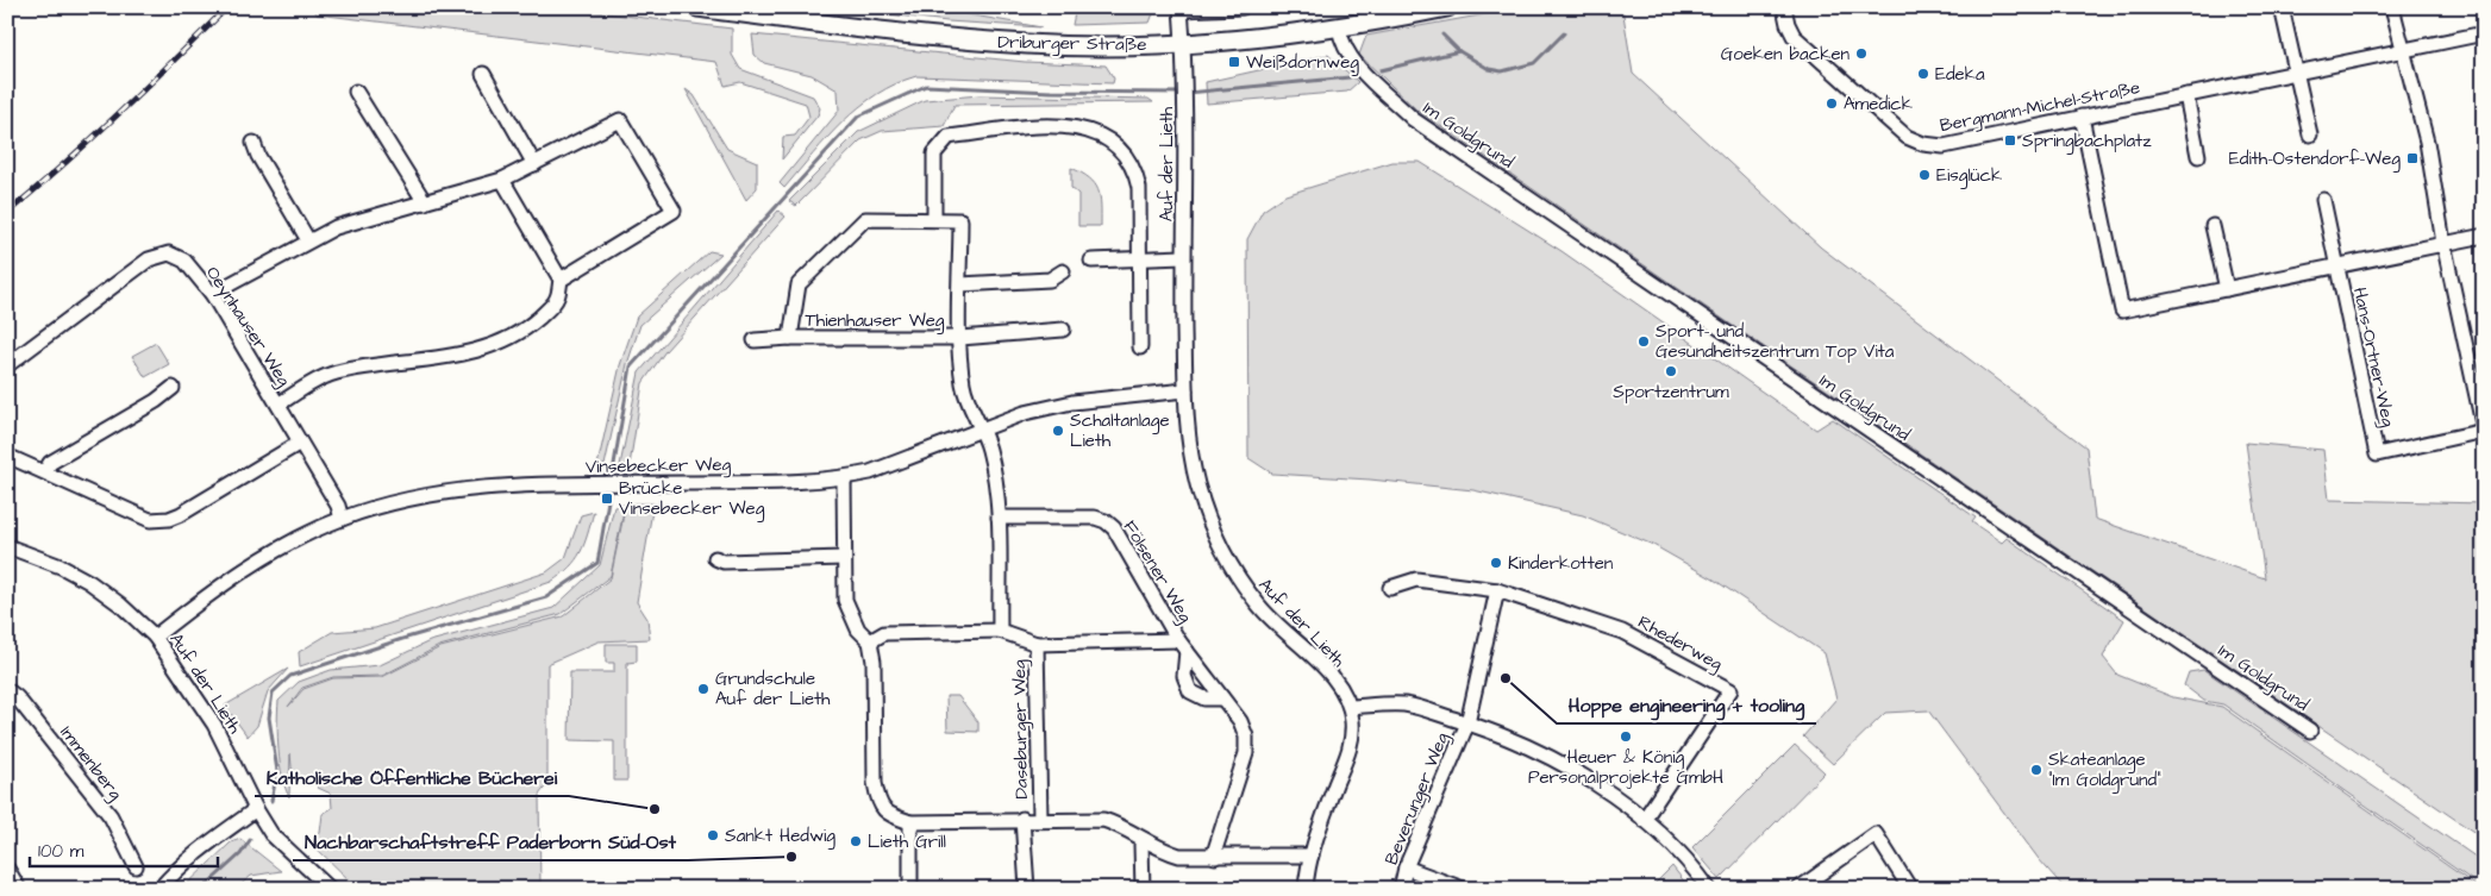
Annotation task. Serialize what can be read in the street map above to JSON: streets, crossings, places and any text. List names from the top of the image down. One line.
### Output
{"streets":{"main road":["Driburger Straße"],"street":["Bergmann-Michel-Straße","Im Goldgrund","Auf der Lieth","Thienhauser Weg","Oeynhauser Weg","Hans-Ortner-Weg","Vinsebecker Weg","Fölsener Weg","Rhederweg","Daseburger Weg","Immenberg","Beverunger Weg"]},"crossings":[["Driburger Straße","Im Goldgrund"],["Driburger Straße","Auf der Lieth"],["Auf der Lieth","Vinsebecker Weg"],["Oeynhauser Weg","Vinsebecker Weg"],["Fölsener Weg","Daseburger Weg"]],"places":{"other":["Goeken backen","Edeka","Amedick","Eisglück","Sport- und Gesundheitszentrum Top Vita","Sportzentrum","Schaltanlage Lieth","Kinderkotten","Hoppe engineering + tooling","Grundschule Auf der Lieth","Heuer & König Personalprojekte GmbH","Skateanlage \"Im Goldgrund\"","Katholische Öffentliche Bücherei","Sankt Hedwig","Lieth Grill","Nachbarschaftstreff Paderborn Süd-Ost"],"transit":["Weißdornweg","Springbachplatz","Edith-Ostendorf-Weg","Brücke Vinsebecker Weg"]},"scale_bar":"100 m"}
